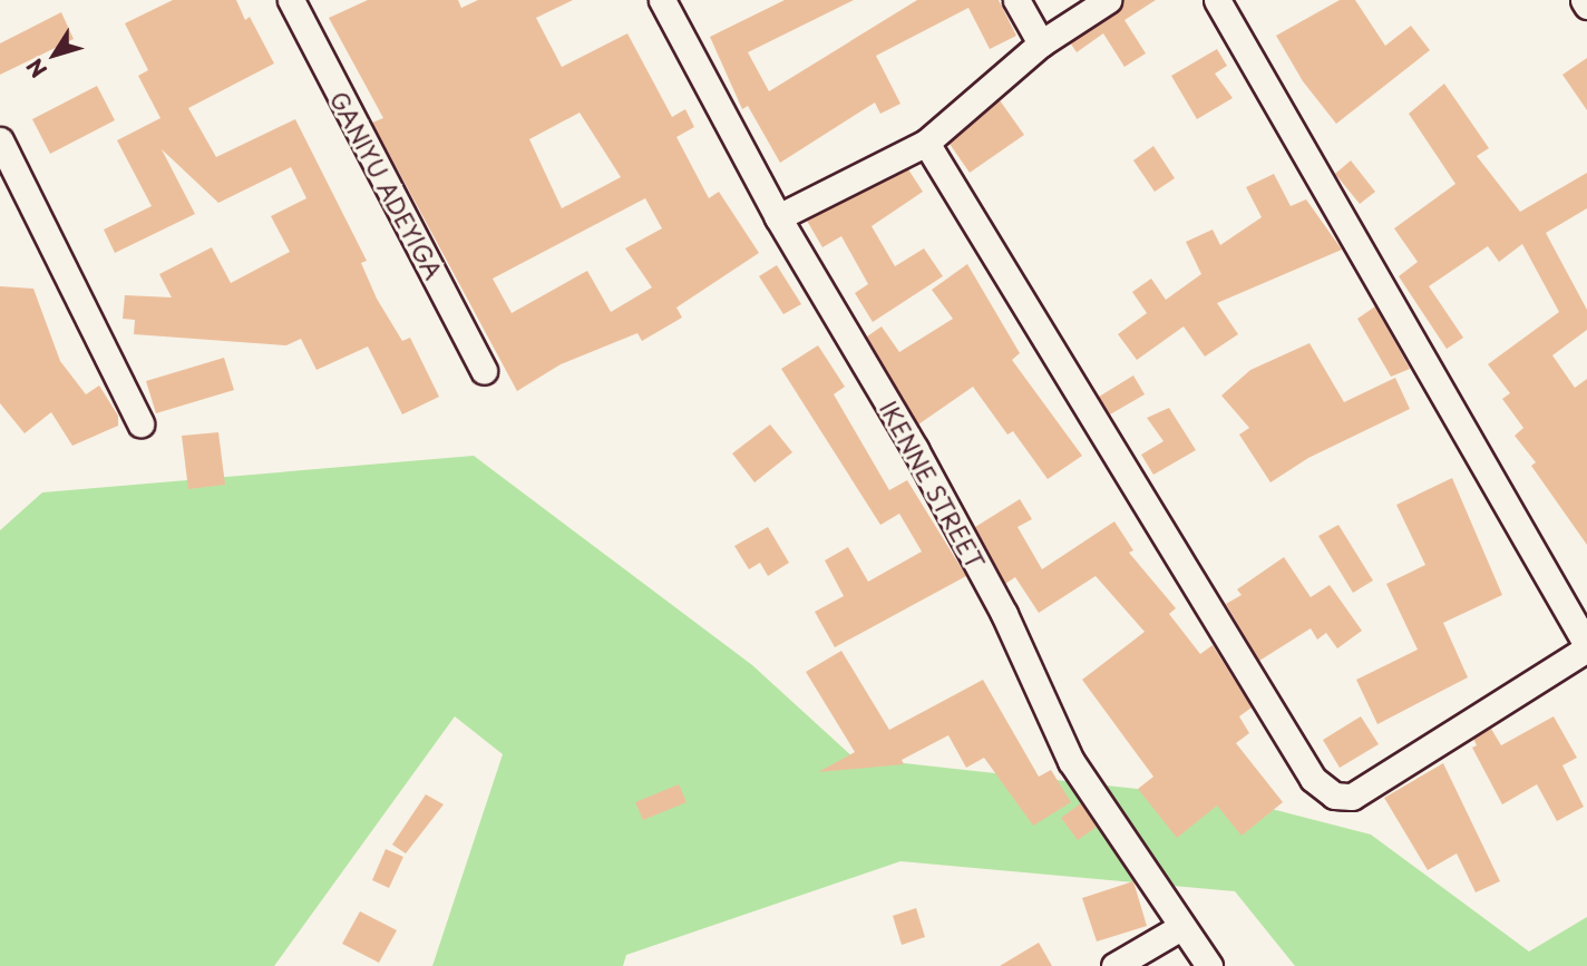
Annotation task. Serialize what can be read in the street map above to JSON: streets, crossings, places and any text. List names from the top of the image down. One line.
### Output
{"streets":{"street":["GANIYU ADEYIGA","IKENNE STREET"]},"north":"bottom left"}
